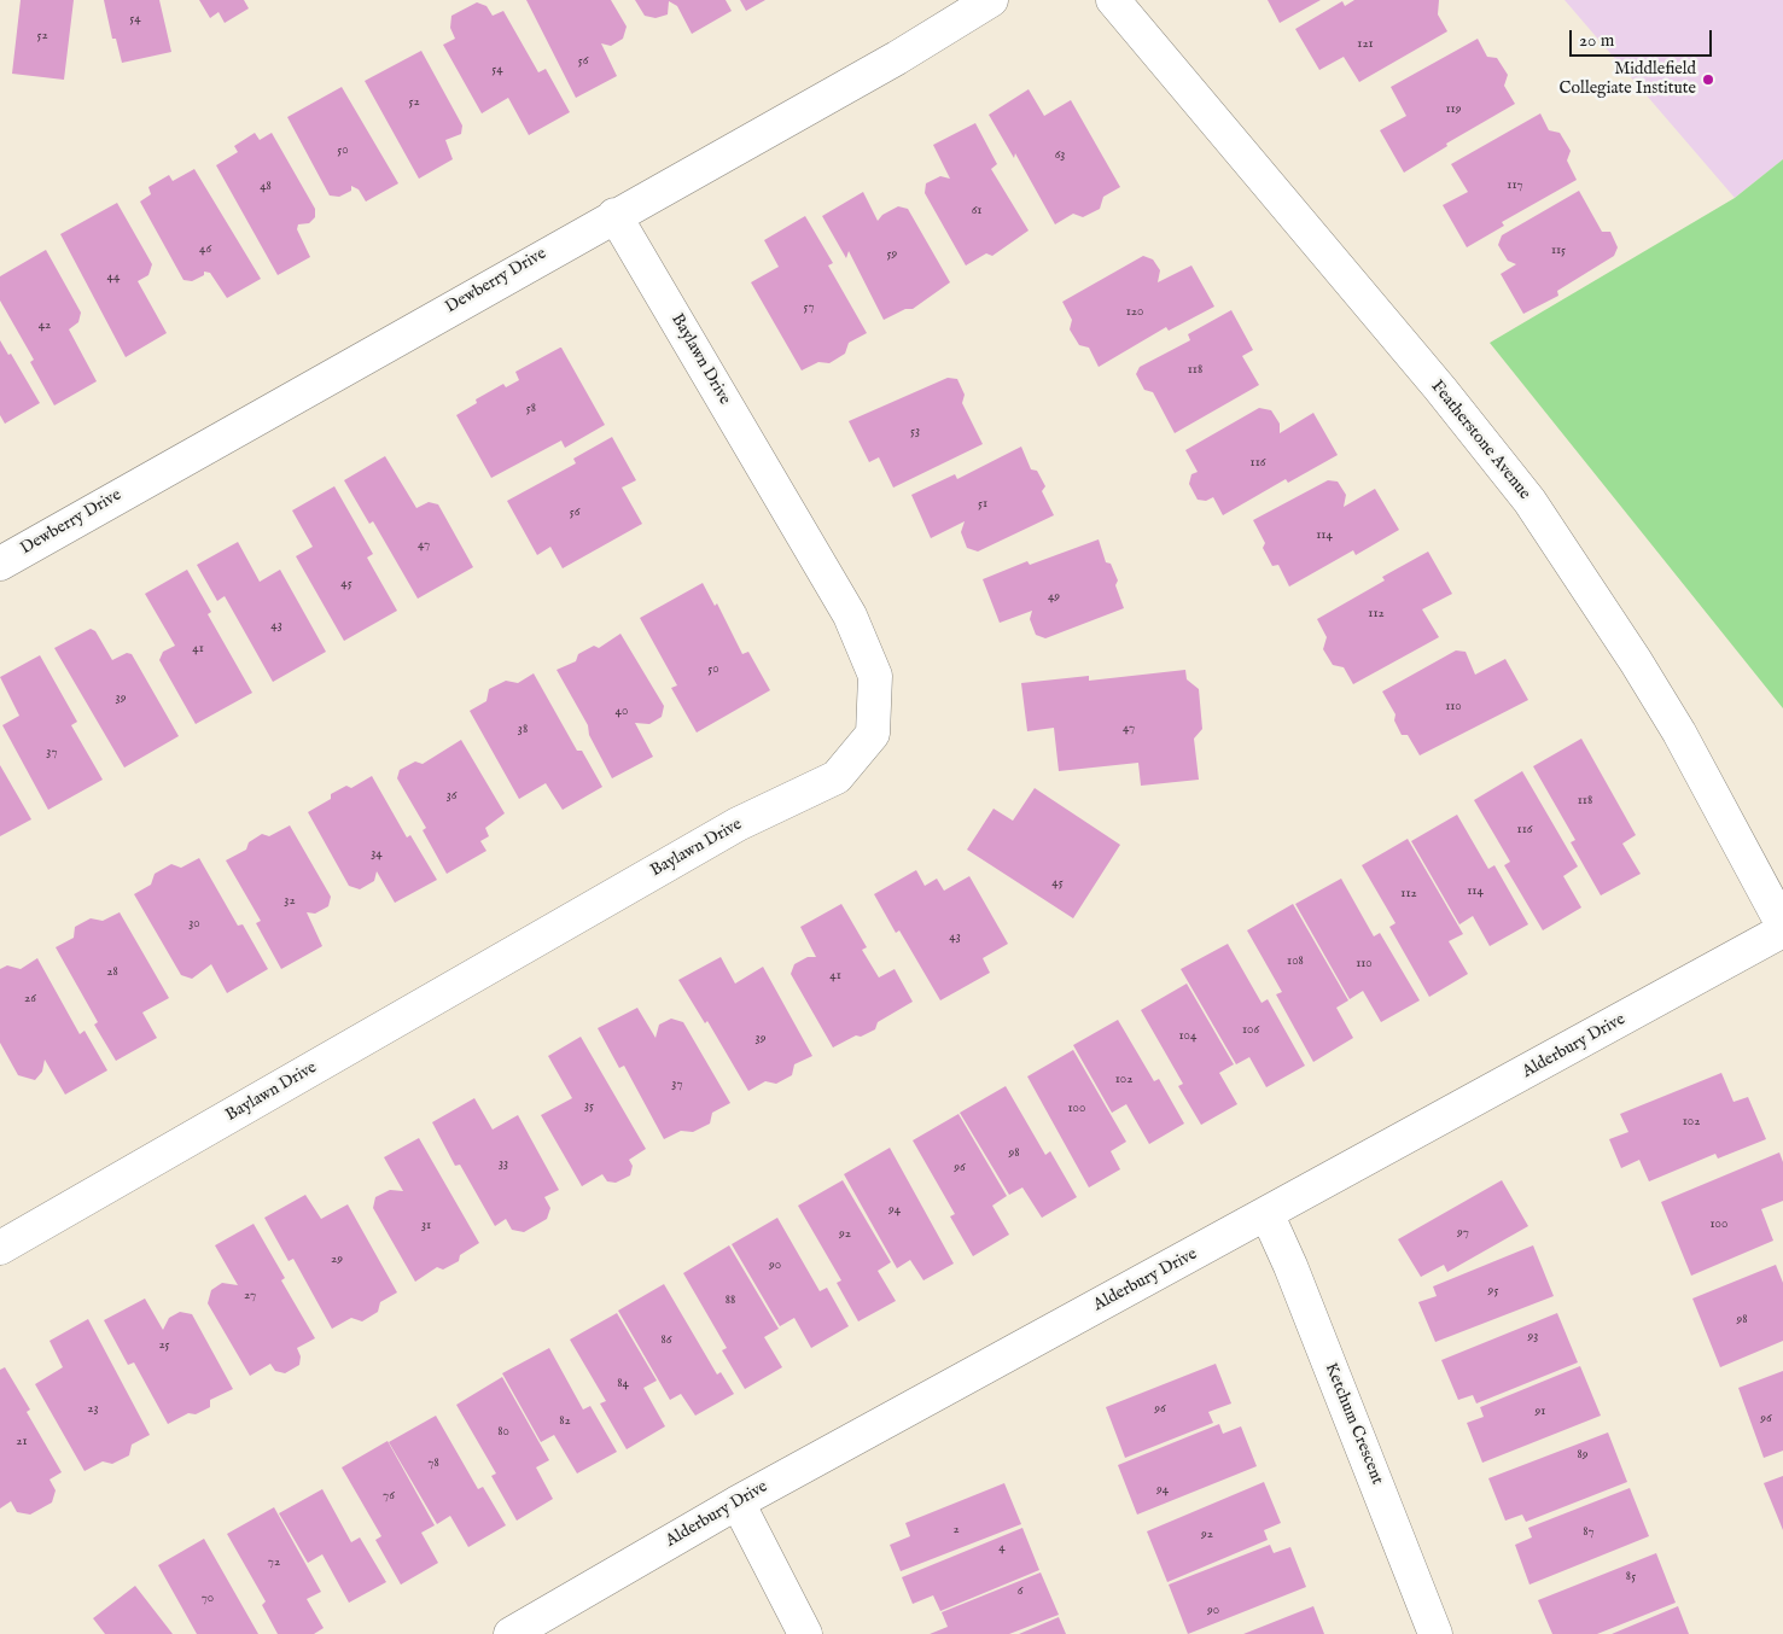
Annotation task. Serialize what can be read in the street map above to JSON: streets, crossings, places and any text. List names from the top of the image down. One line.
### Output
{"streets":{"street":["Dewberry Drive","Baylawn Drive","Featherstone Avenue","Alderbury Drive","Ketchum Crescent"]},"crossings":[["Dewberry Drive","Baylawn Drive"],["Alderbury Drive","Ketchum Crescent"]],"places":["Middlefield Collegiate Institute"],"house_numbers":["54","52","121","56","54","52","119","50","63","117","48","61","46","115","59","44","57","120","42","118","58","53","116","51","56","114","47","45","49","112","43","41","50","39","110","40","47","38","37","36","118","116","34","45","114","112","32","30","43","108","110","28","41","26","106","104","39","102","37","35","100","102","98","33","96","94","100","31","97","92","29","90","95","27","88","98","93","86","25","84","23","96","91","96","82","80","21","89","78","94","76","2","87","92","4","72","85","6","70","90"],"scale_bar":"20 m"}
